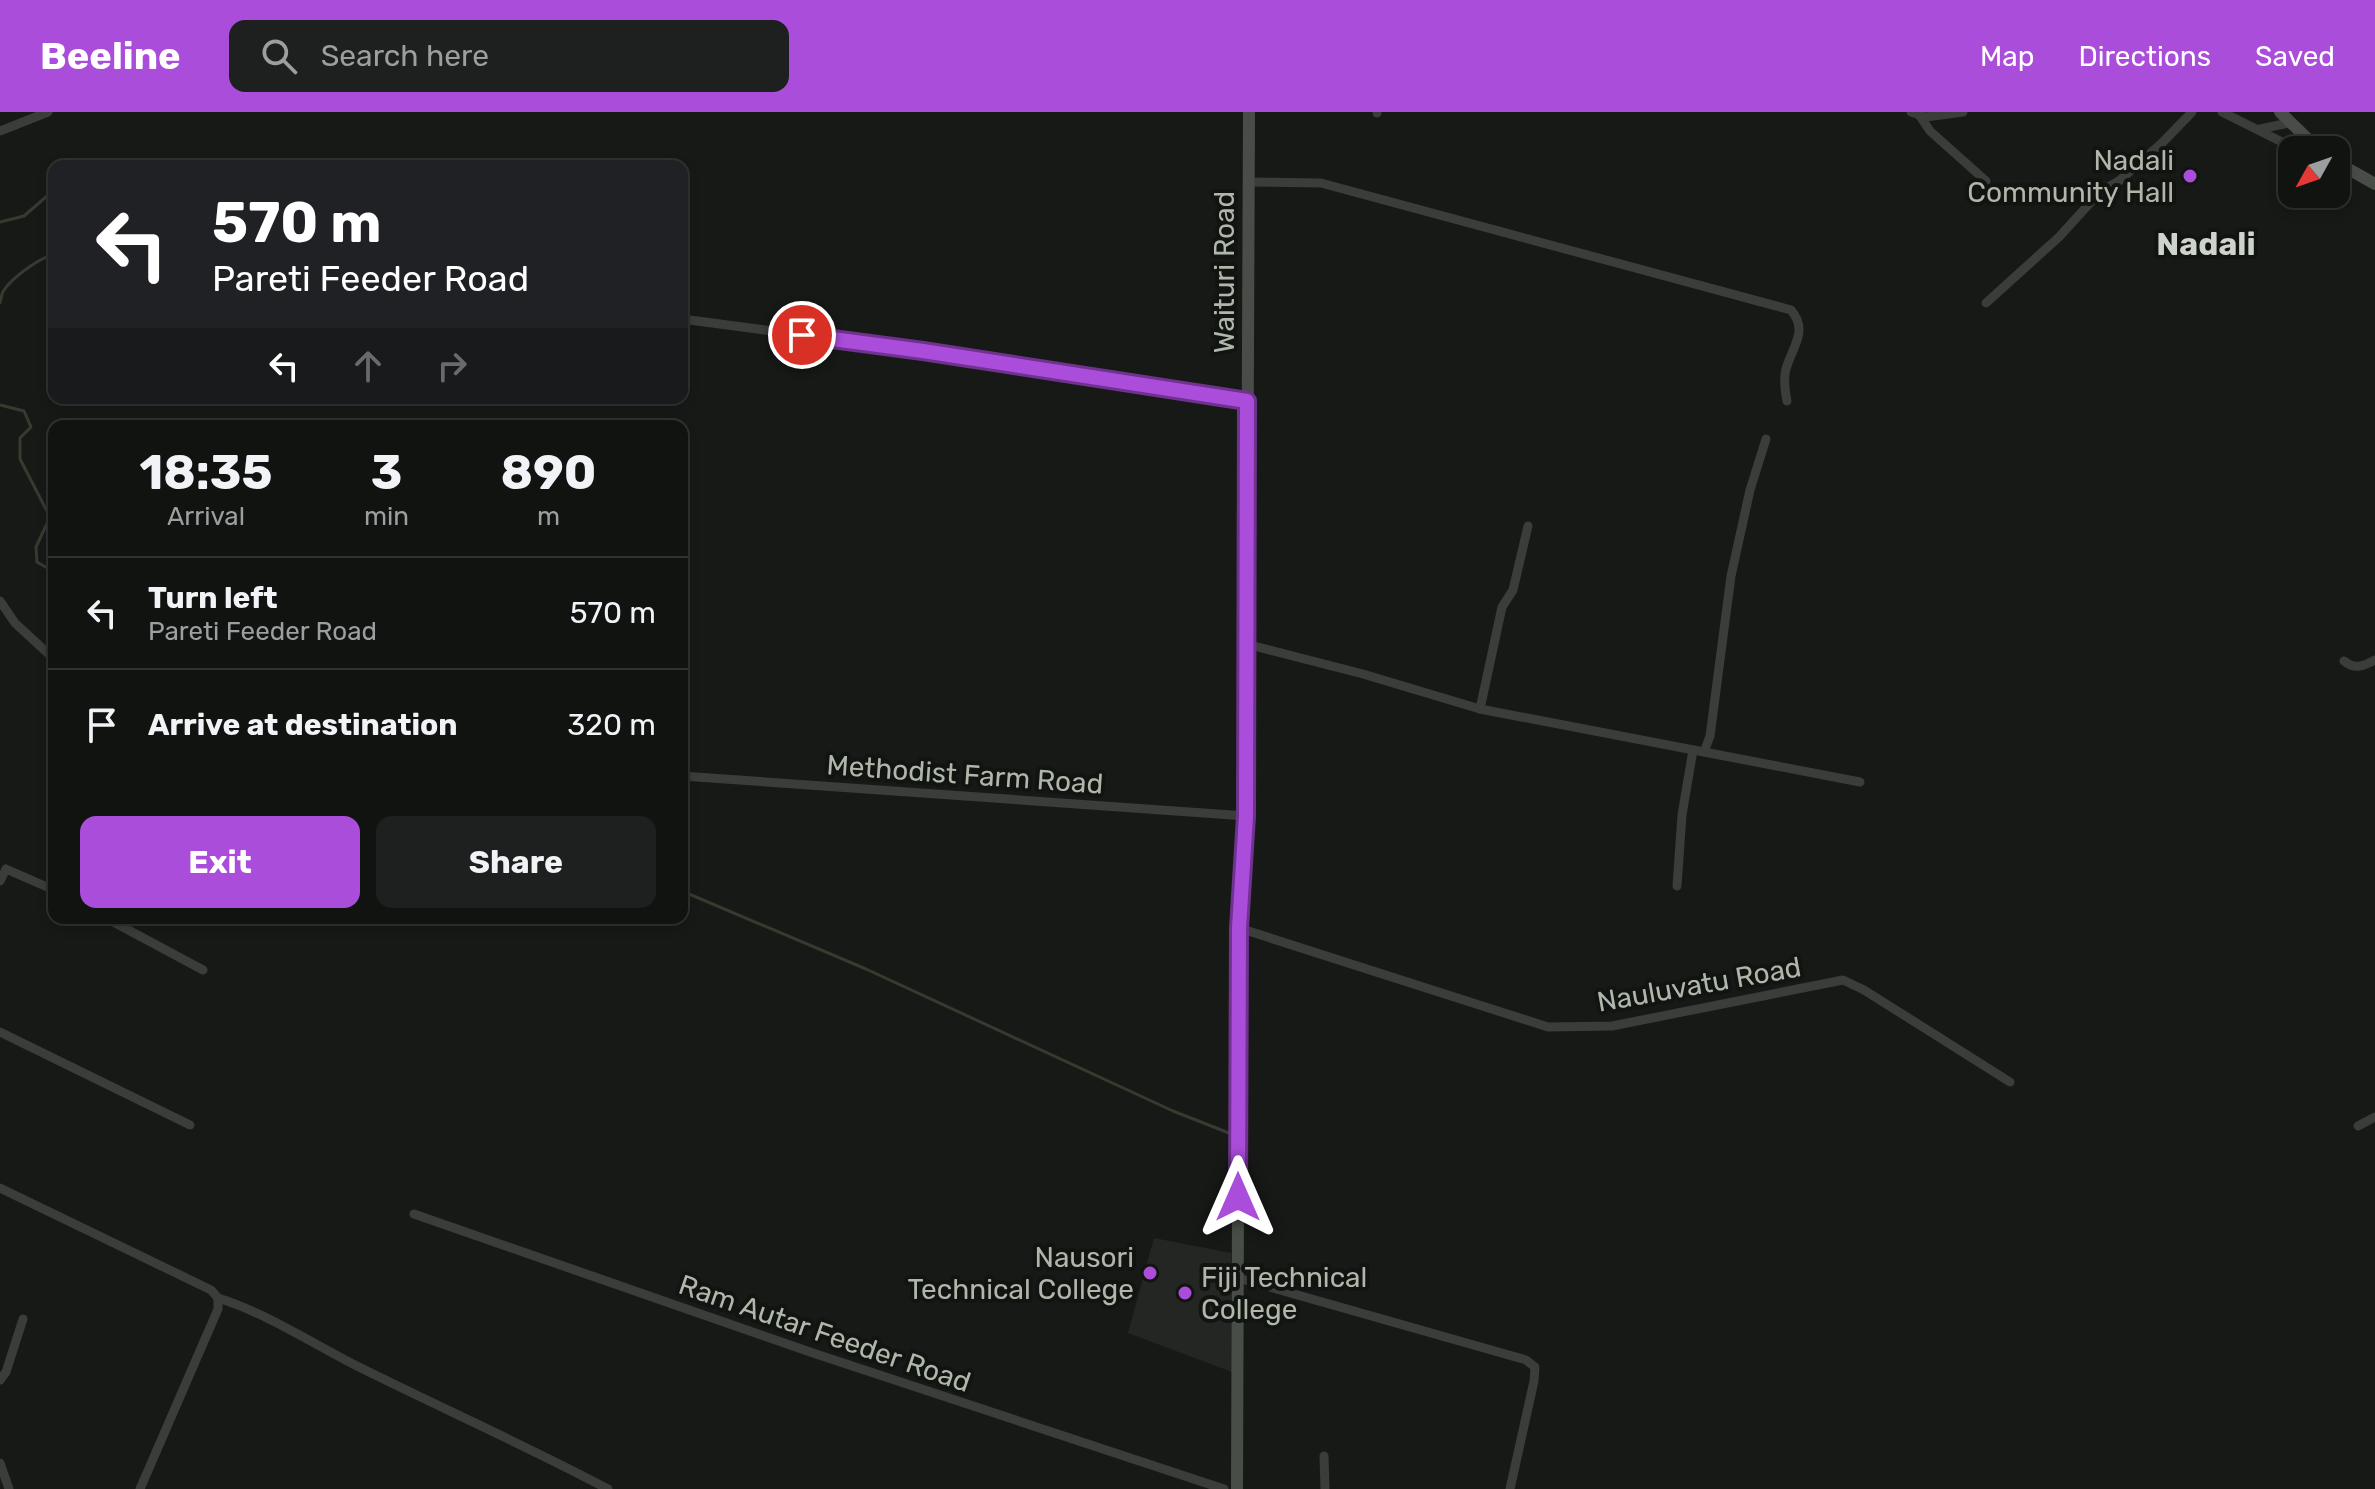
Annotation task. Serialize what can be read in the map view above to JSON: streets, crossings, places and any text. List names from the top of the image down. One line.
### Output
{"streets":{"main road":["Waituri Road"],"street":["Methodist Farm Road","Nauluvatu Road","Ram Autar Feeder Road"]},"crossings":[["Waituri Road","Methodist Farm Road"],["Waituri Road","Nauluvatu Road"]],"districts":["Nadali"],"places":["Nadali Community Hall","Nausori Technical College","Fiji Technical College"],"north":"bottom left","page":{"header":"Beeline","search":"Search here","nav":["Map","Directions","Saved"],"turn":["570 m","Pareti Feeder Road"],"eta":["18:35","Arrival","3","min","890","m"],"list":[{"name":"Turn left","note":"Pareti Feeder Road","value":"570 m"},{"name":"Arrive at destination","value":"320 m"}],"buttons":["Exit","Share"]}}
